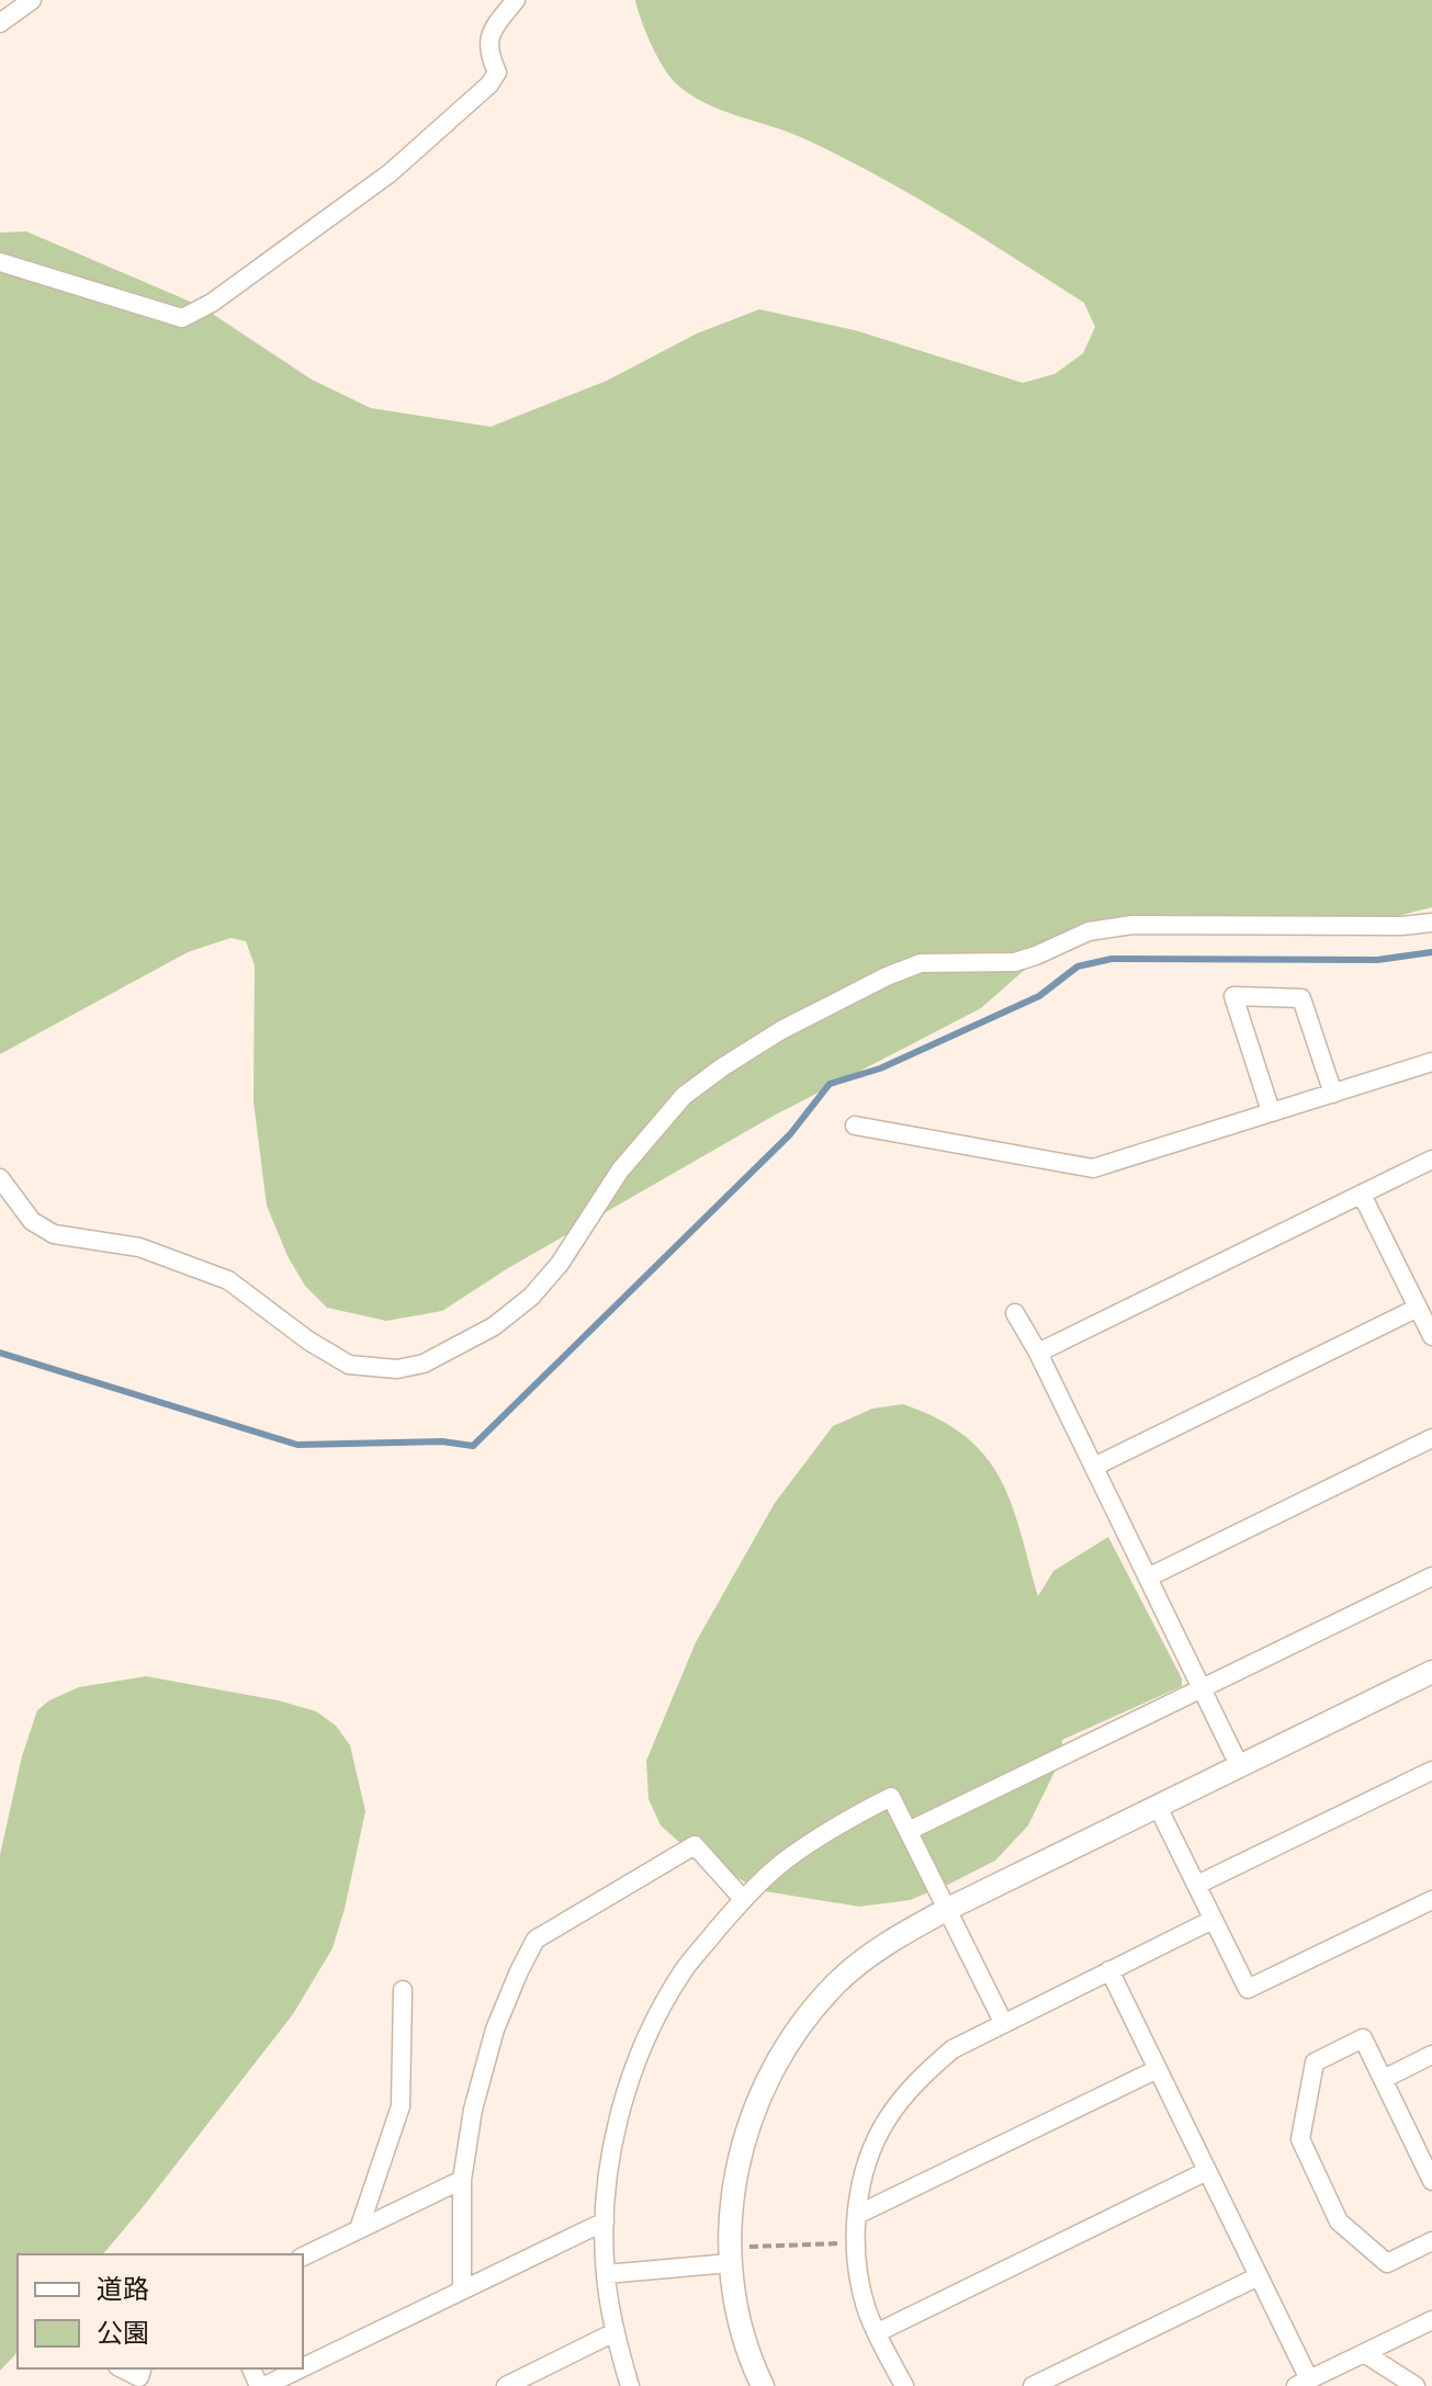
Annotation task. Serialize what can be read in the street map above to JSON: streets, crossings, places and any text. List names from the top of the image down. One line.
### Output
{"legend":["道路","公園"]}
